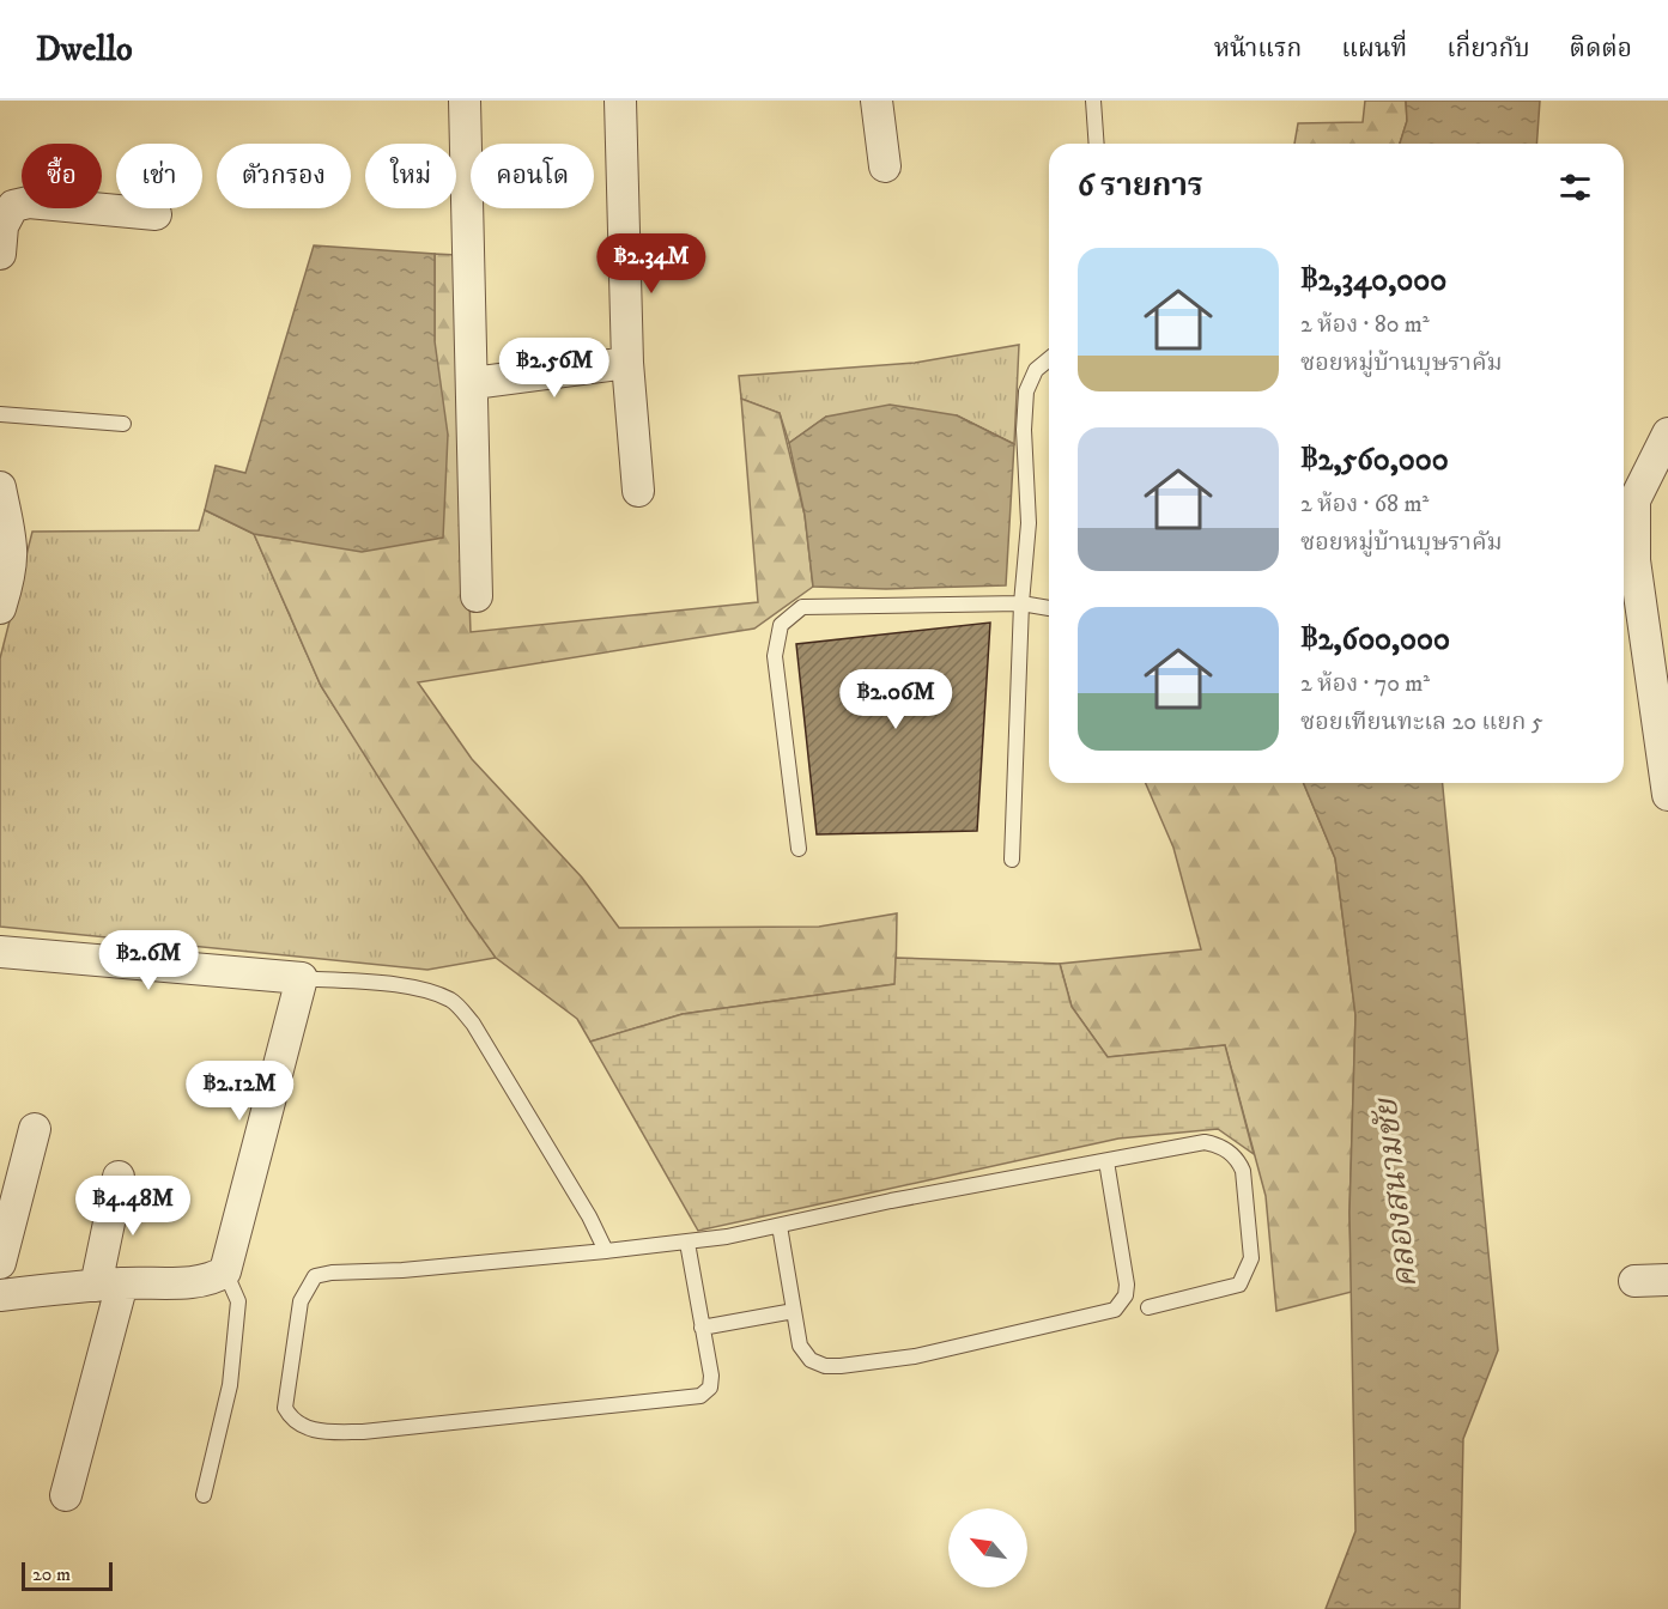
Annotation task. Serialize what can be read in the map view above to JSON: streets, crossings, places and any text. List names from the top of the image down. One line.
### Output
{"water":["คลองสนามชัย"],"scale_bar":"20 m","north":"top left","page":{"header":"Dwello","nav":["หน้าแรก","แผนที่","เกี่ยวกับ","ติดต่อ"],"chip":["ซื้อ","เช่า","ตัวกรอง","ใหม่","คอนโด"],"heading":"6 รายการ","list":[{"name":"฿2,340,000","note":"2 ห้อง · 80 m² · ซอยหมู่บ้านบุษราคัม"},{"name":"฿2,560,000","note":"2 ห้อง · 68 m² · ซอยหมู่บ้านบุษราคัม"},{"name":"฿2,600,000","note":"2 ห้อง · 70 m² · ซอยเทียนทะเล 20 แยก 5"}],"price":["฿2.34M","฿2.56M","฿2.06M","฿2.6M","฿2.12M","฿4.48M"],"scale":"20 m"}}
